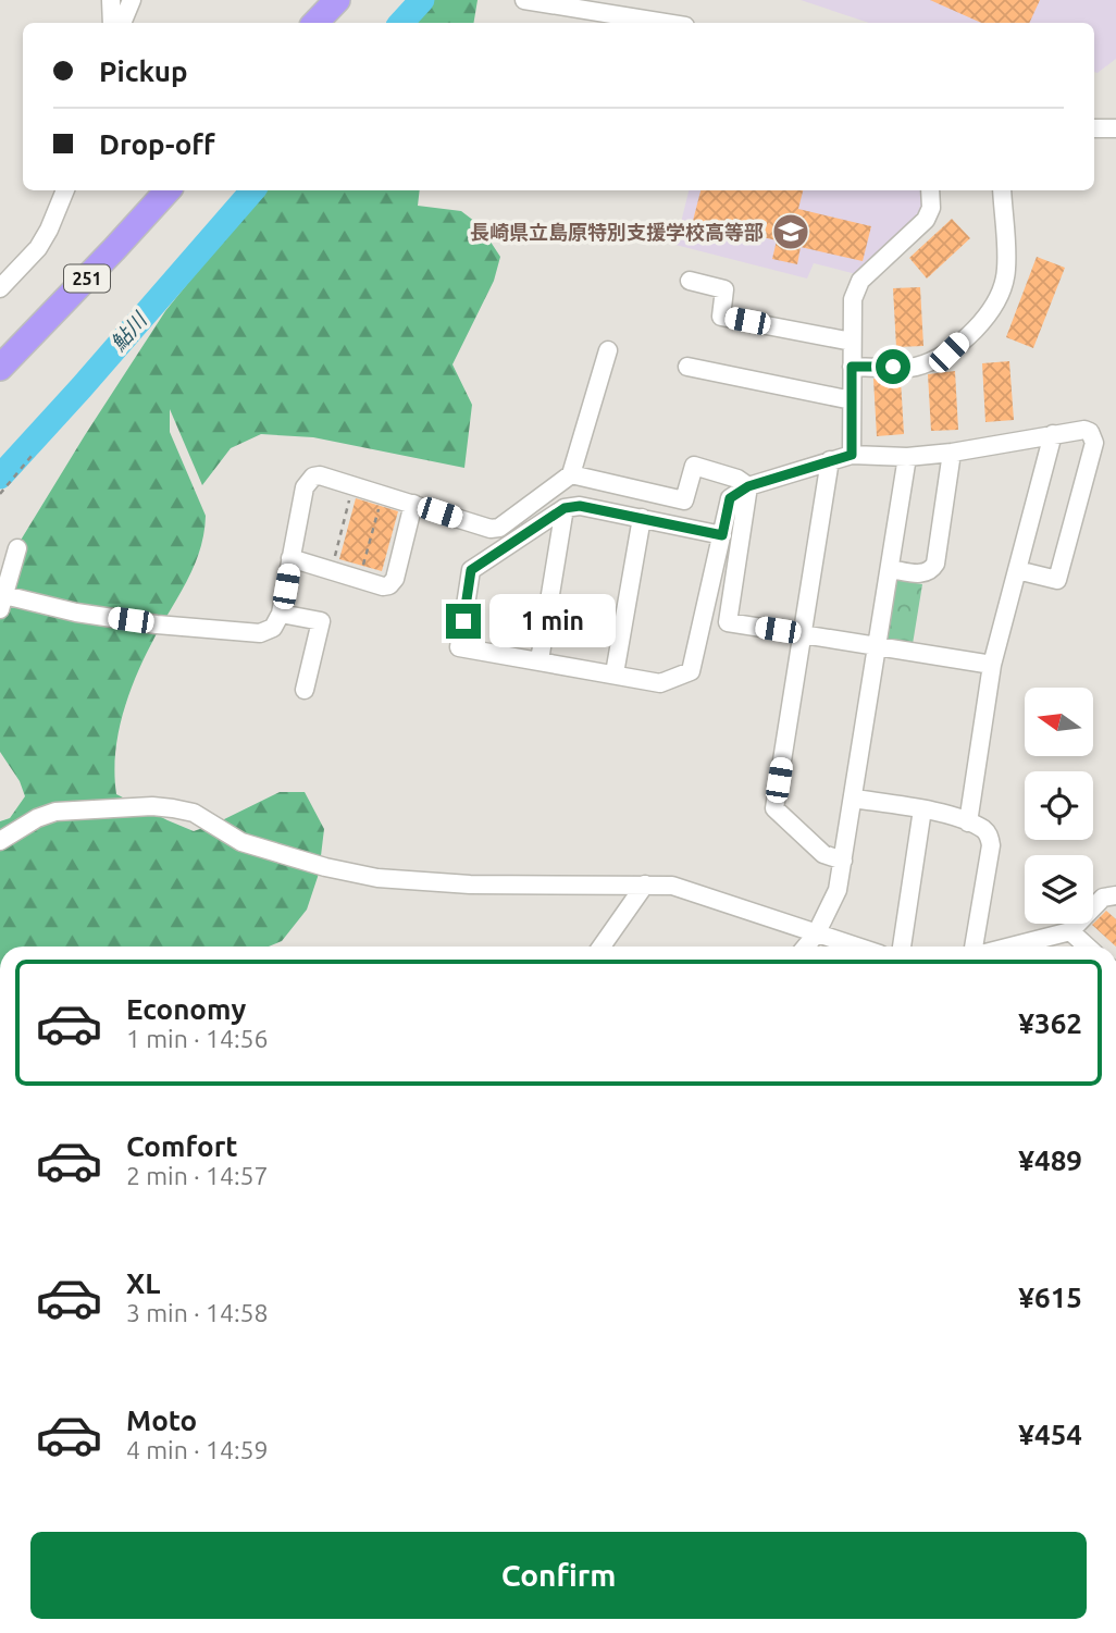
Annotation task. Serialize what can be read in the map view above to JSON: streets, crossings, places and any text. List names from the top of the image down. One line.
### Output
{"streets":{"highway":["251"]},"water":["鮎川"],"places":{"school or university":["長崎県立島原特別支援学校高等部"]},"north":"left","page":{"banner":["Pickup","Drop-off"],"bubble":"1 min","list":[{"name":"Economy","note":"1 min · 14:56","value":"¥362"},{"name":"Comfort","note":"2 min · 14:57","value":"¥489"},{"name":"XL","note":"3 min · 14:58","value":"¥615"},{"name":"Moto","note":"4 min · 14:59","value":"¥454"}],"buttons":"Confirm"}}
